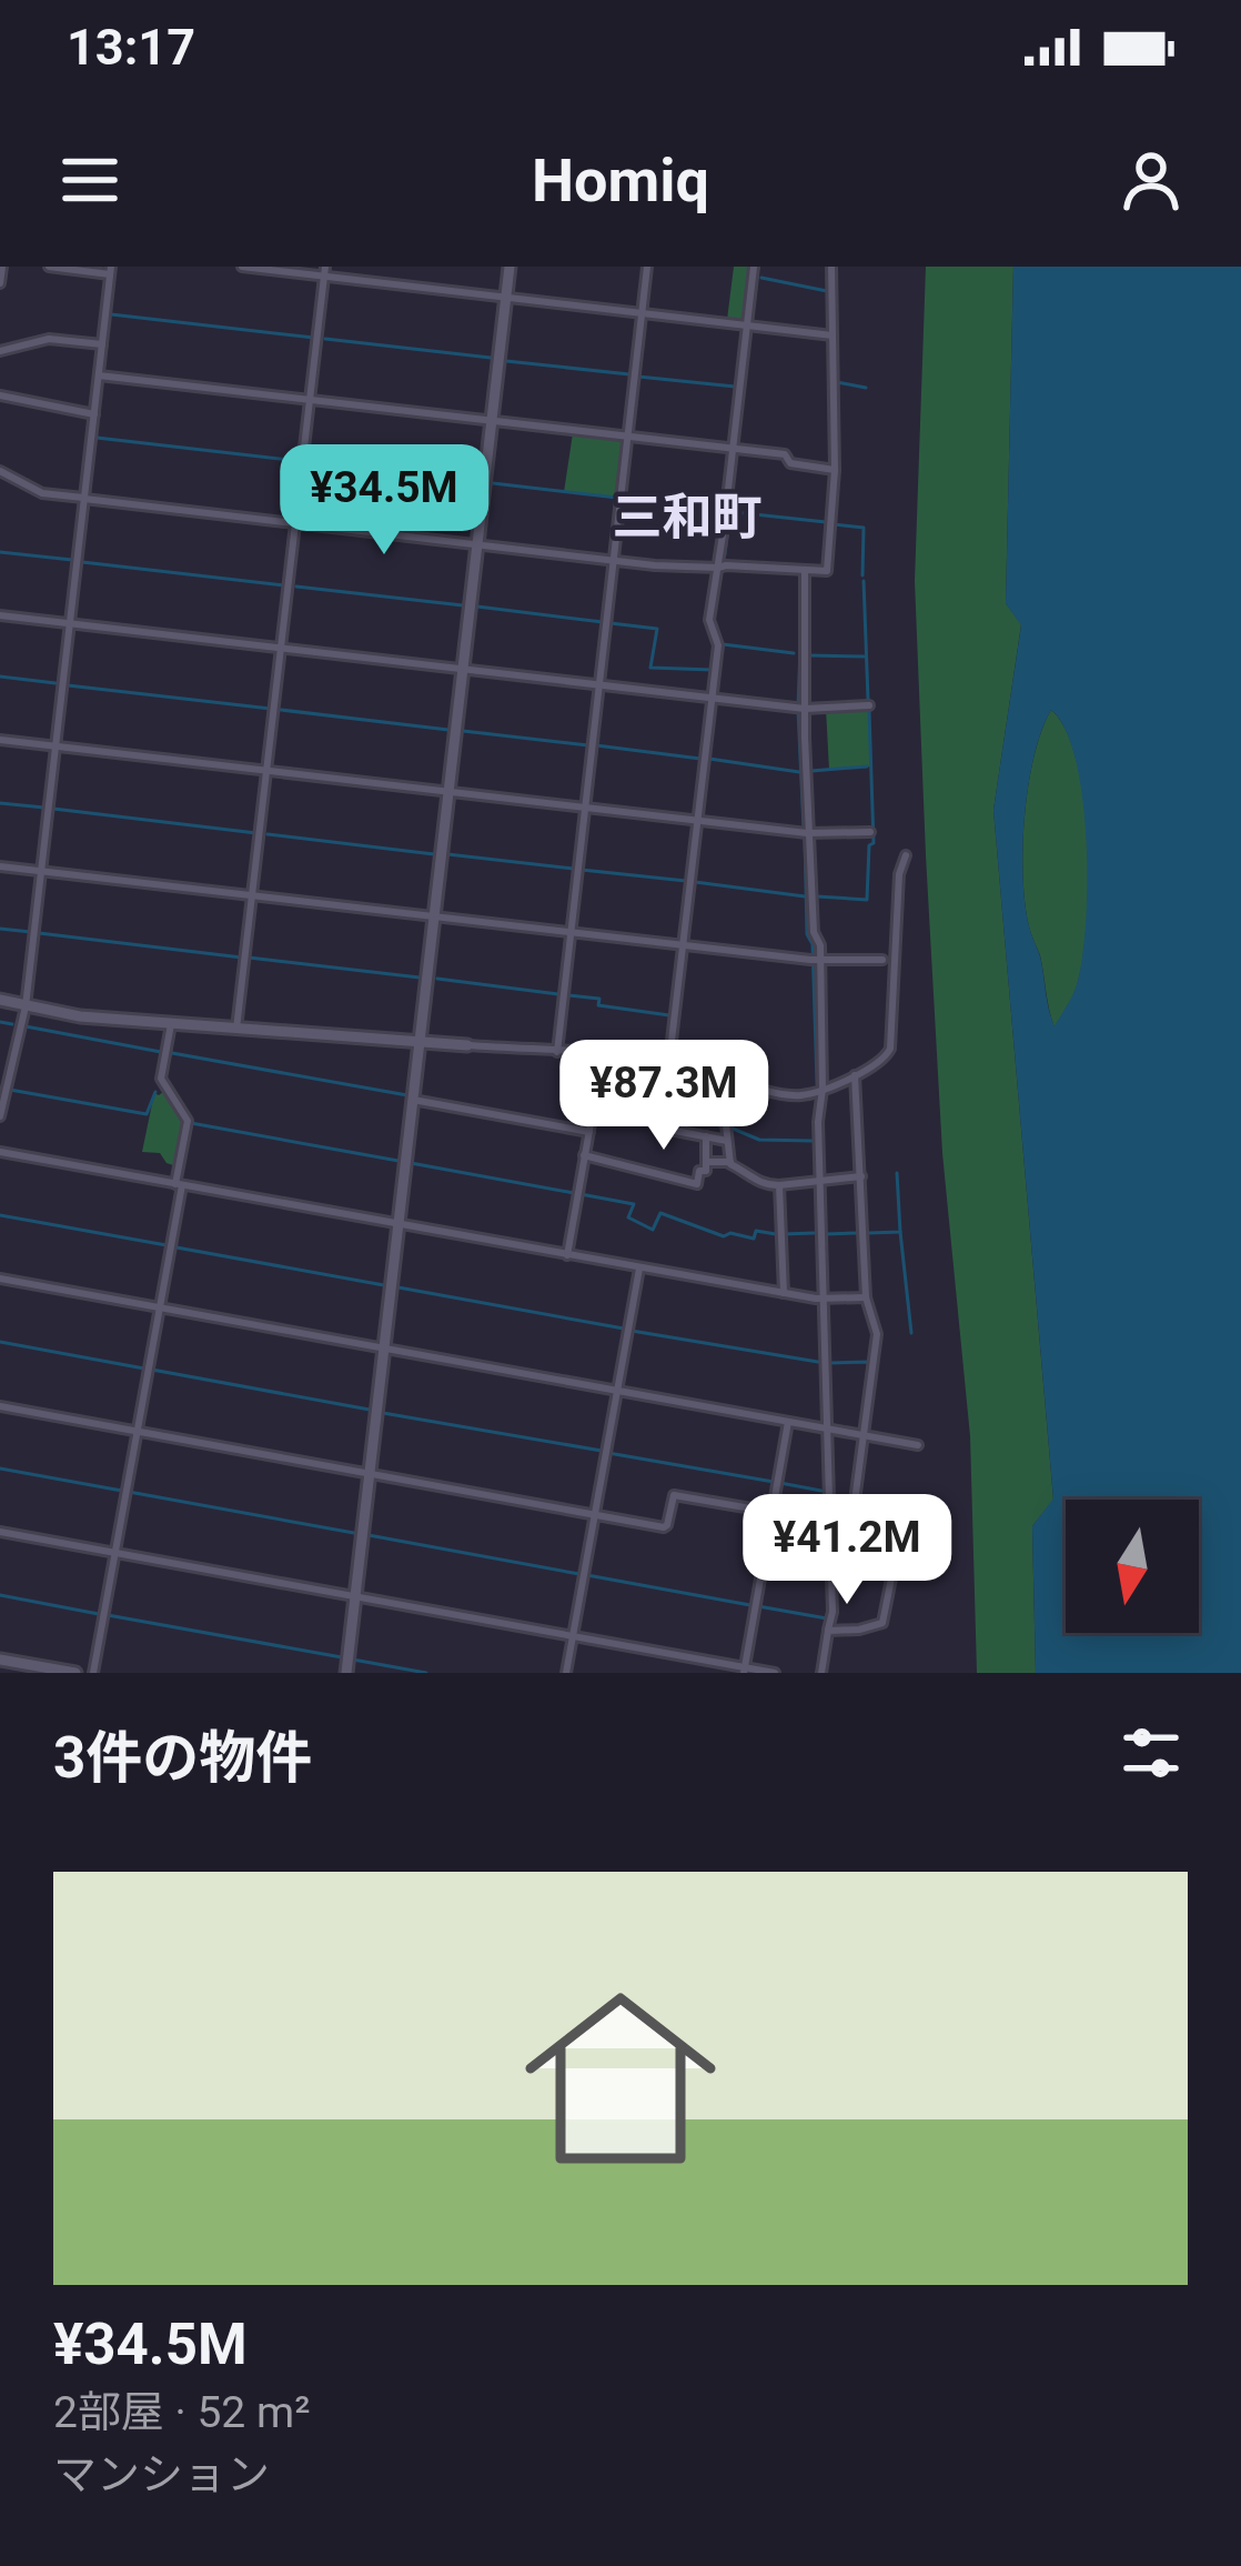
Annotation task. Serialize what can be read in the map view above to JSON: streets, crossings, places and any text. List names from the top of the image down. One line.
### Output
{"districts":["三和町"],"north":"bottom","page":{"status":"13:17","header":"Homiq","price":["¥34.5M","¥87.3M","¥41.2M"],"heading":"3件の物件","list":[{"name":"¥34.5M","note":"2部屋 · 52 m² · マンション"}]}}
